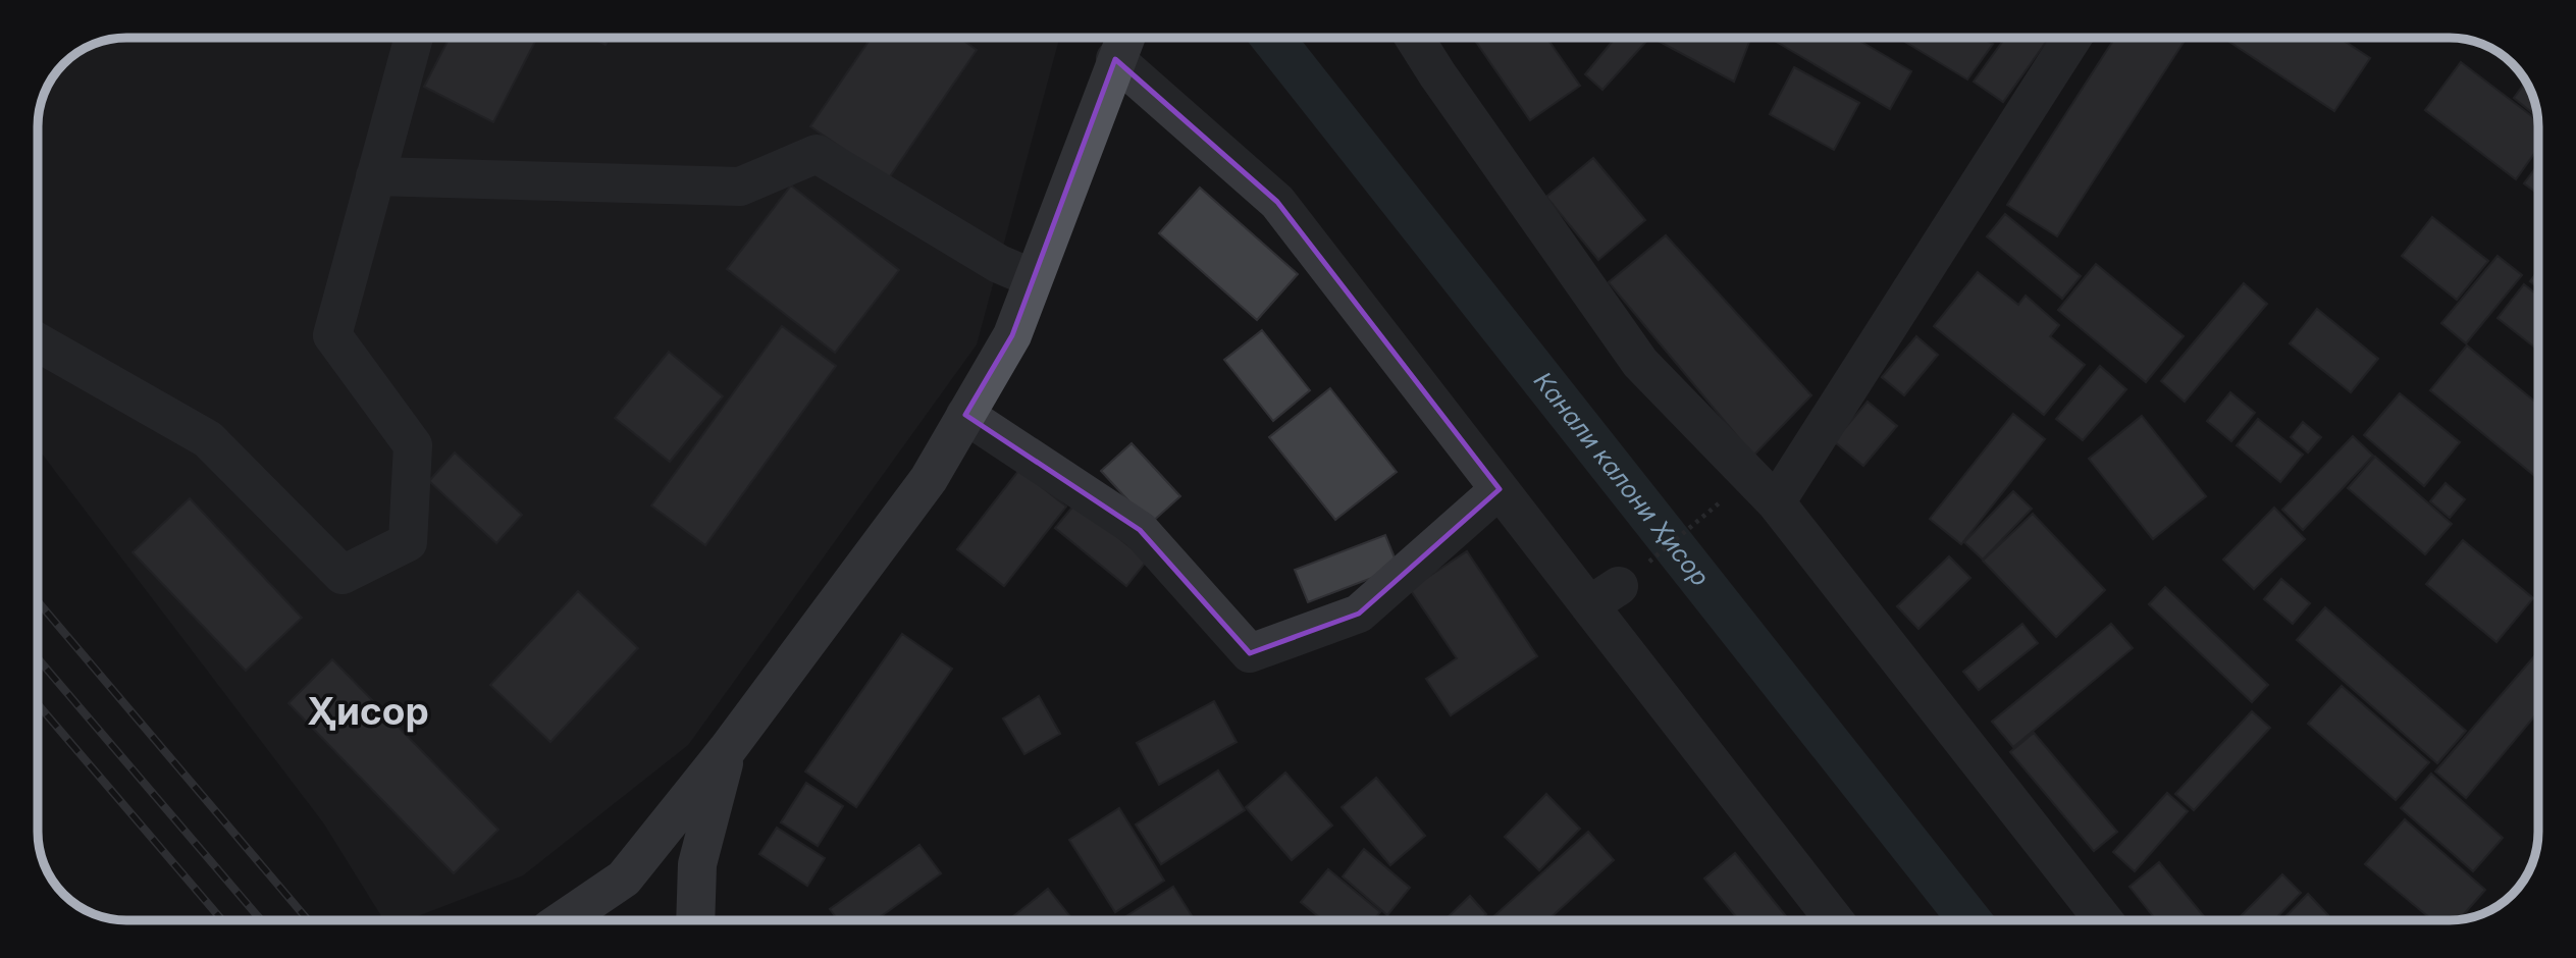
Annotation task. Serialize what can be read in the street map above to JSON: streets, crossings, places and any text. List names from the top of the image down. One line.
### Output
{"districts":["Ҳисор"],"water":["Канали калони Ҳисор"]}
